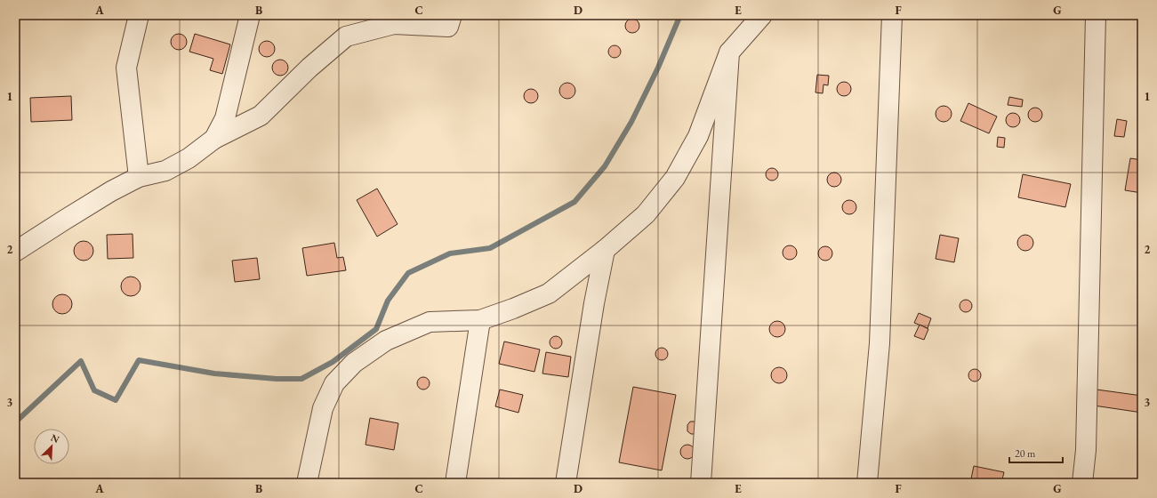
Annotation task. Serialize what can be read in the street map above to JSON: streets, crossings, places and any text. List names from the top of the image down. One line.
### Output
{"scale_bar":"20 m","north":"top right","grid":{"columns":["A","B","C","D","E","F","G"],"rows":["1","2","3"]}}
